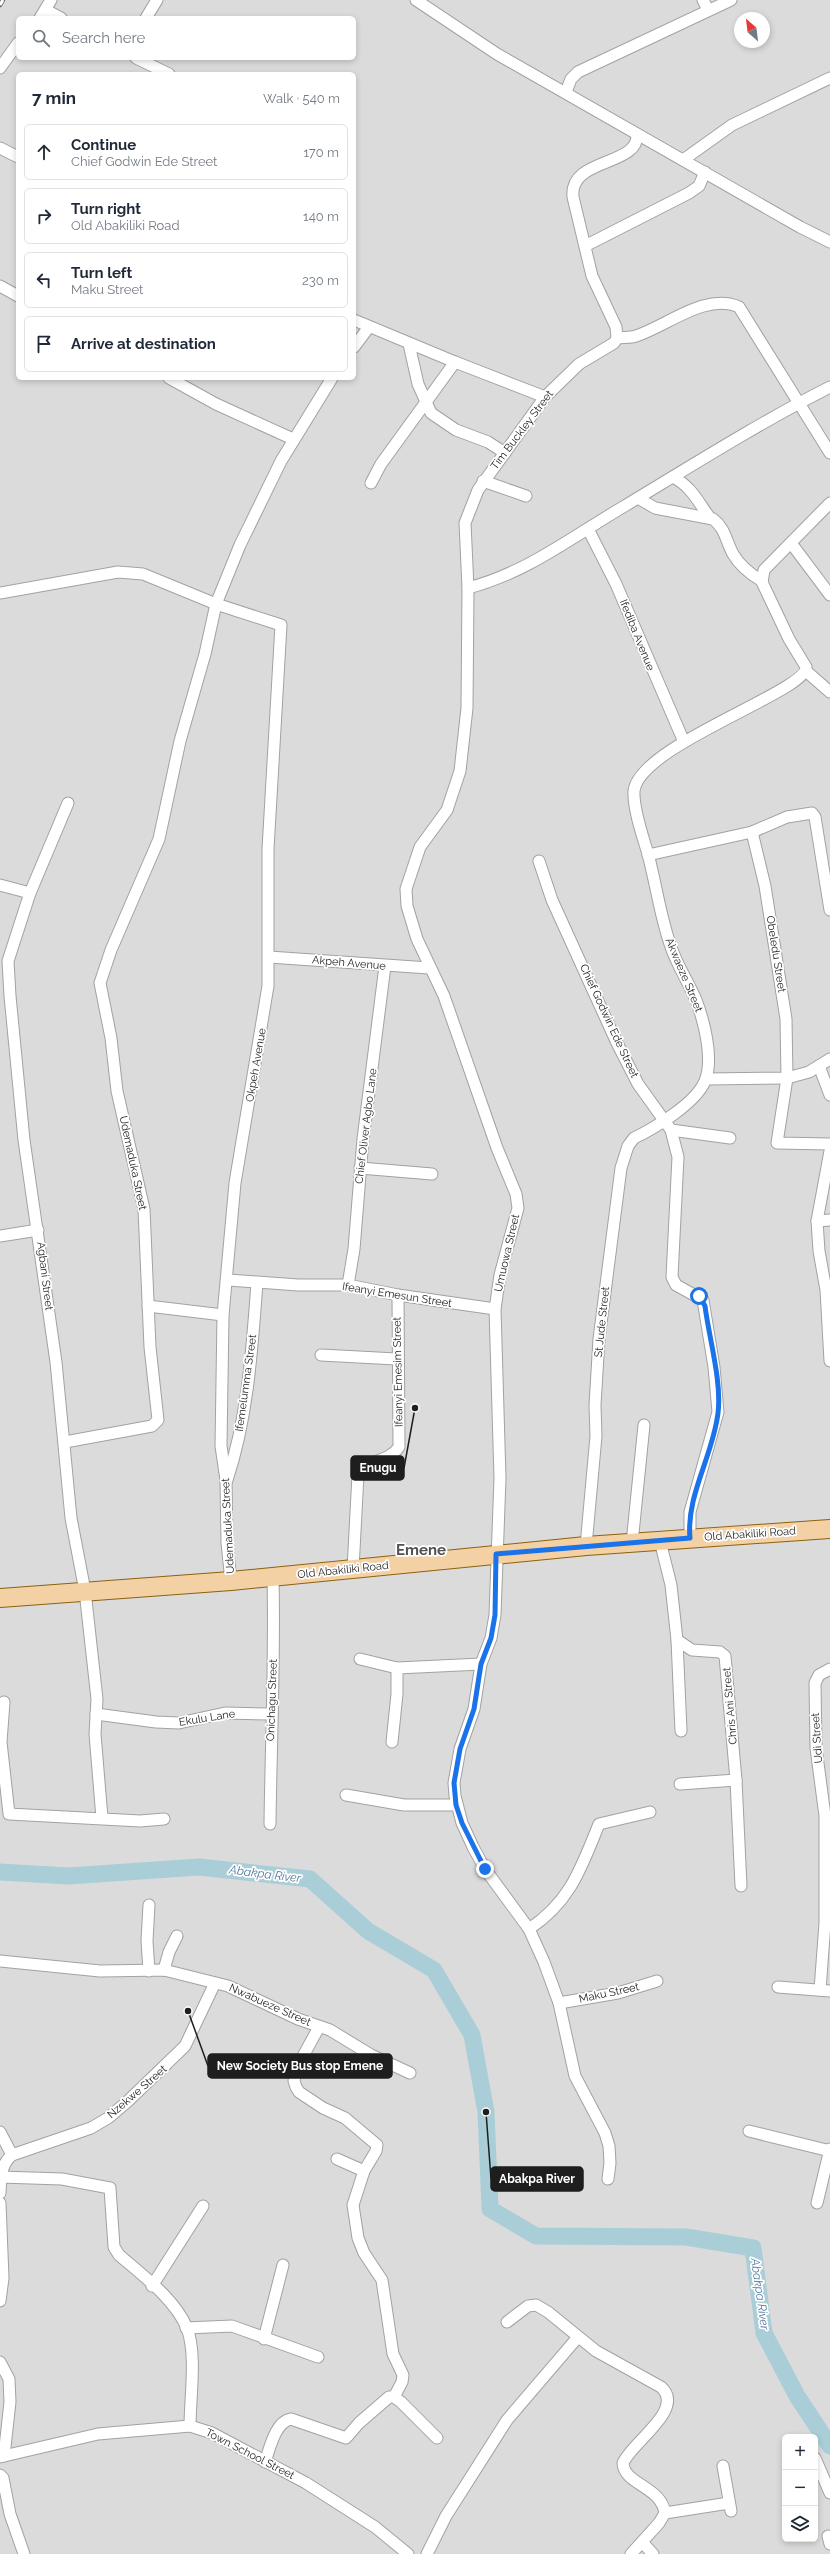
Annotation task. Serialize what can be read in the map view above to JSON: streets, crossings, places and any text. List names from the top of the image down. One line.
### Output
{"streets":{"main road":["Old Abakiliki Road"],"street":["Tim Buckley Street","Ifediba Avenue","Obeledu Street","Akpeh Avenue","Akwaeze Street","Chief Godwin Ede Street","Okpeh Avenue","Chief Oliver Agbo Lane","Udemaduka Street","Umuowa Street","Agbani Street","Ifeanyi Emesun Street","St Jude Street","Ifeanyi Emesim Street","Ifemelumma Street","Onichagu Street","Chris Ani Street","Ekulu Lane","Udi Street","Maku Street","Nwabueze Street","Nzekwe Street","Town School Street"]},"crossings":[["Tim Buckley Street","Akpeh Avenue"],["Tim Buckley Street","Umuowa Street"],["Ifediba Avenue","Akwaeze Street"],["Akpeh Avenue","Okpeh Avenue"],["Akpeh Avenue","Chief Oliver Agbo Lane"],["Akpeh Avenue","Umuowa Street"],["Chief Godwin Ede Street","St Jude Street"],["Chief Godwin Ede Street","Old Abakiliki Road"],["Okpeh Avenue","Udemaduka Street"],["Okpeh Avenue","Ifeanyi Emesun Street"],["Chief Oliver Agbo Lane","Ifeanyi Emesun Street"],["Udemaduka Street","Agbani Street"],["Udemaduka Street","Ifeanyi Emesun Street"],["Udemaduka Street","Ifemelumma Street"],["Udemaduka Street","Old Abakiliki Road"],["Umuowa Street","Ifeanyi Emesun Street"],["Umuowa Street","Old Abakiliki Road"],["Agbani Street","Old Abakiliki Road"],["Ifeanyi Emesun Street","Ifeanyi Emesim Street"],["Ifeanyi Emesun Street","Ifemelumma Street"],["St Jude Street","Old Abakiliki Road"],["Ifeanyi Emesim Street","Old Abakiliki Road"],["Old Abakiliki Road","Onichagu Street"],["Onichagu Street","Ekulu Lane"],["Nwabueze Street","Nzekwe Street"]],"districts":["Emene"],"water":["Abakpa River"],"places":["Enugu","New Society Bus stop Emene","Abakpa River"],"north":"top left","page":{"search":"Search here","heading":["7 min","Walk · 540 m"],"list":[["Continue","Chief Godwin Ede Street","170 m"],["Turn right","Old Abakiliki Road","140 m"],["Turn left","Maku Street","230 m"],"Arrive at destination"],"map_buttons":["+","−"]}}
